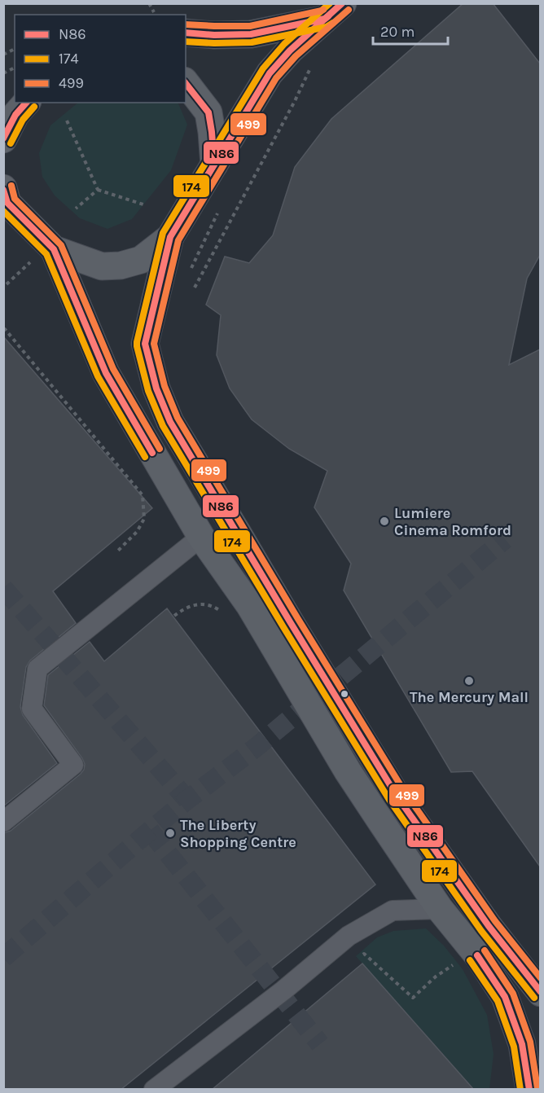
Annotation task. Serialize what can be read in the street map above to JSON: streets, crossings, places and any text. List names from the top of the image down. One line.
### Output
{"places":["Lumiere Cinema Romford","The Mercury Mall","The Liberty Shopping Centre"],"lines":["transit line N86","transit line 174","transit line 499"],"legend":["N86","174","499"],"scale_bar":"20 m"}
